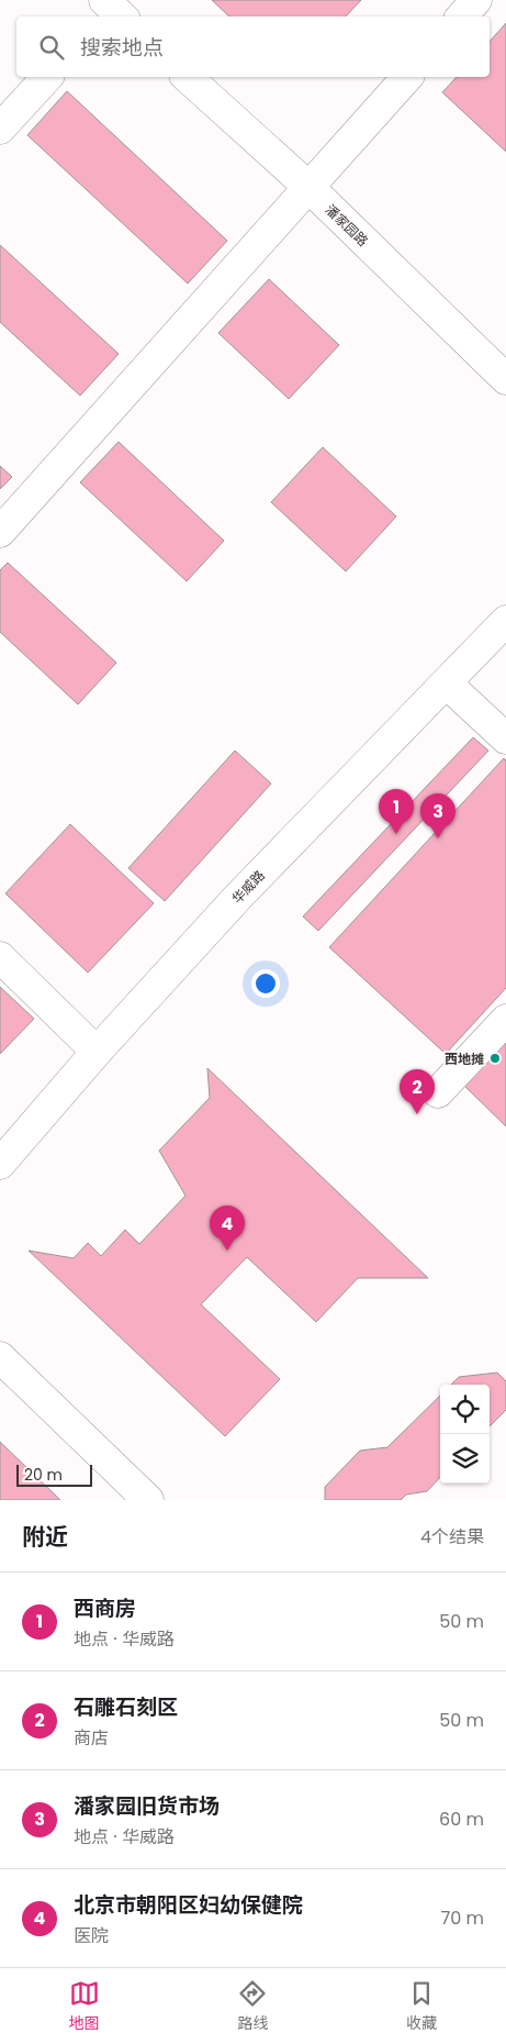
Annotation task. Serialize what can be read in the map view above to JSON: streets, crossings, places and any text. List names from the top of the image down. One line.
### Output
{"streets":{"street":["潘家园路","华威路"]},"places":["西地摊"],"scale_bar":"20 m","page":{"search":"搜索地点","pins":["1","3","2","4"],"scale":"20 m","heading":["附近","4个结果"],"list":[{"mark":"1","name":"西商房","note":"地点 · 华威路","value":"50 m"},{"mark":"2","name":"石雕石刻区","note":"商店","value":"50 m"},{"mark":"3","name":"潘家园旧货市场","note":"地点 · 华威路","value":"60 m"},{"mark":"4","name":"北京市朝阳区妇幼保健院","note":"医院","value":"70 m"}],"nav":["地图","路线","收藏"]}}
